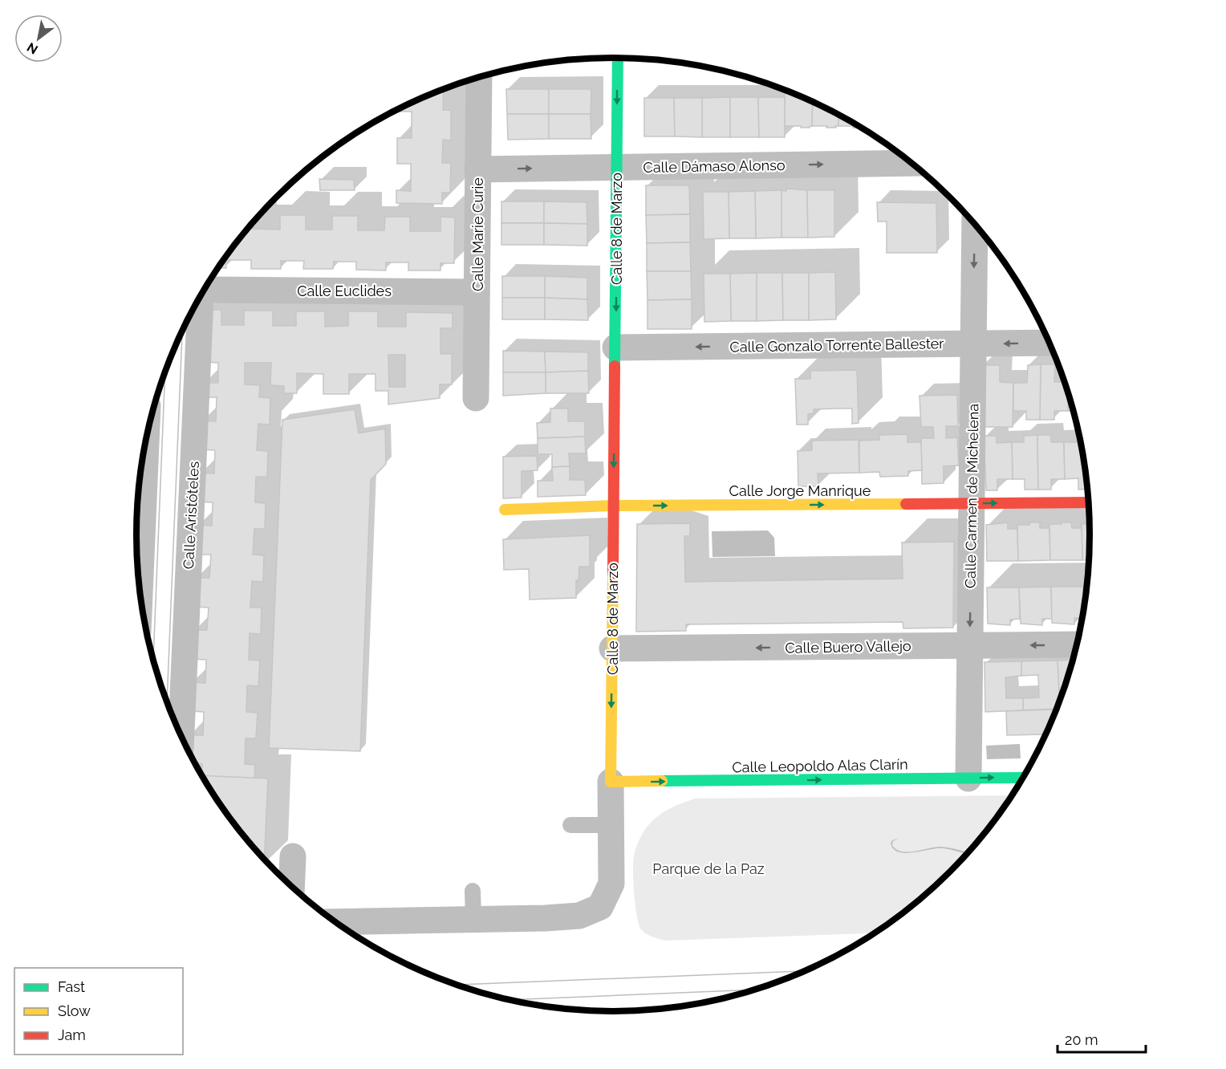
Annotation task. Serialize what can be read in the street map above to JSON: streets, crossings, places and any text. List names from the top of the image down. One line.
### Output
{"streets":{"street":["Calle Dámaso Alonso","Calle 8 de Marzo","Calle Marie Curie","Calle Euclides","Calle Gonzalo Torrente Ballester","Calle Jorge Manrique","Calle Carmen de Michelena","Calle Aristóteles","Calle Buero Vallejo","Calle Leopoldo Alas Clarín"]},"crossings":[["Calle Dámaso Alonso","Calle 8 de Marzo"],["Calle Dámaso Alonso","Calle Marie Curie"],["Calle 8 de Marzo","Calle Gonzalo Torrente Ballester"],["Calle 8 de Marzo","Calle Jorge Manrique"],["Calle 8 de Marzo","Calle Buero Vallejo"],["Calle 8 de Marzo","Calle Leopoldo Alas Clarín"],["Calle Marie Curie","Calle Euclides"],["Calle Gonzalo Torrente Ballester","Calle Carmen de Michelena"],["Calle Jorge Manrique","Calle Carmen de Michelena"],["Calle Carmen de Michelena","Calle Buero Vallejo"],["Calle Carmen de Michelena","Calle Leopoldo Alas Clarín"]],"one_way":["Calle Dámaso Alonso","Calle 8 de Marzo","Calle Gonzalo Torrente Ballester","Calle Jorge Manrique","Calle Carmen de Michelena","Calle Buero Vallejo","Calle Leopoldo Alas Clarín"],"parks":["Parque de la Paz"],"legend":["Fast","Slow","Jam"],"scale_bar":"20 m","north":"bottom left"}
